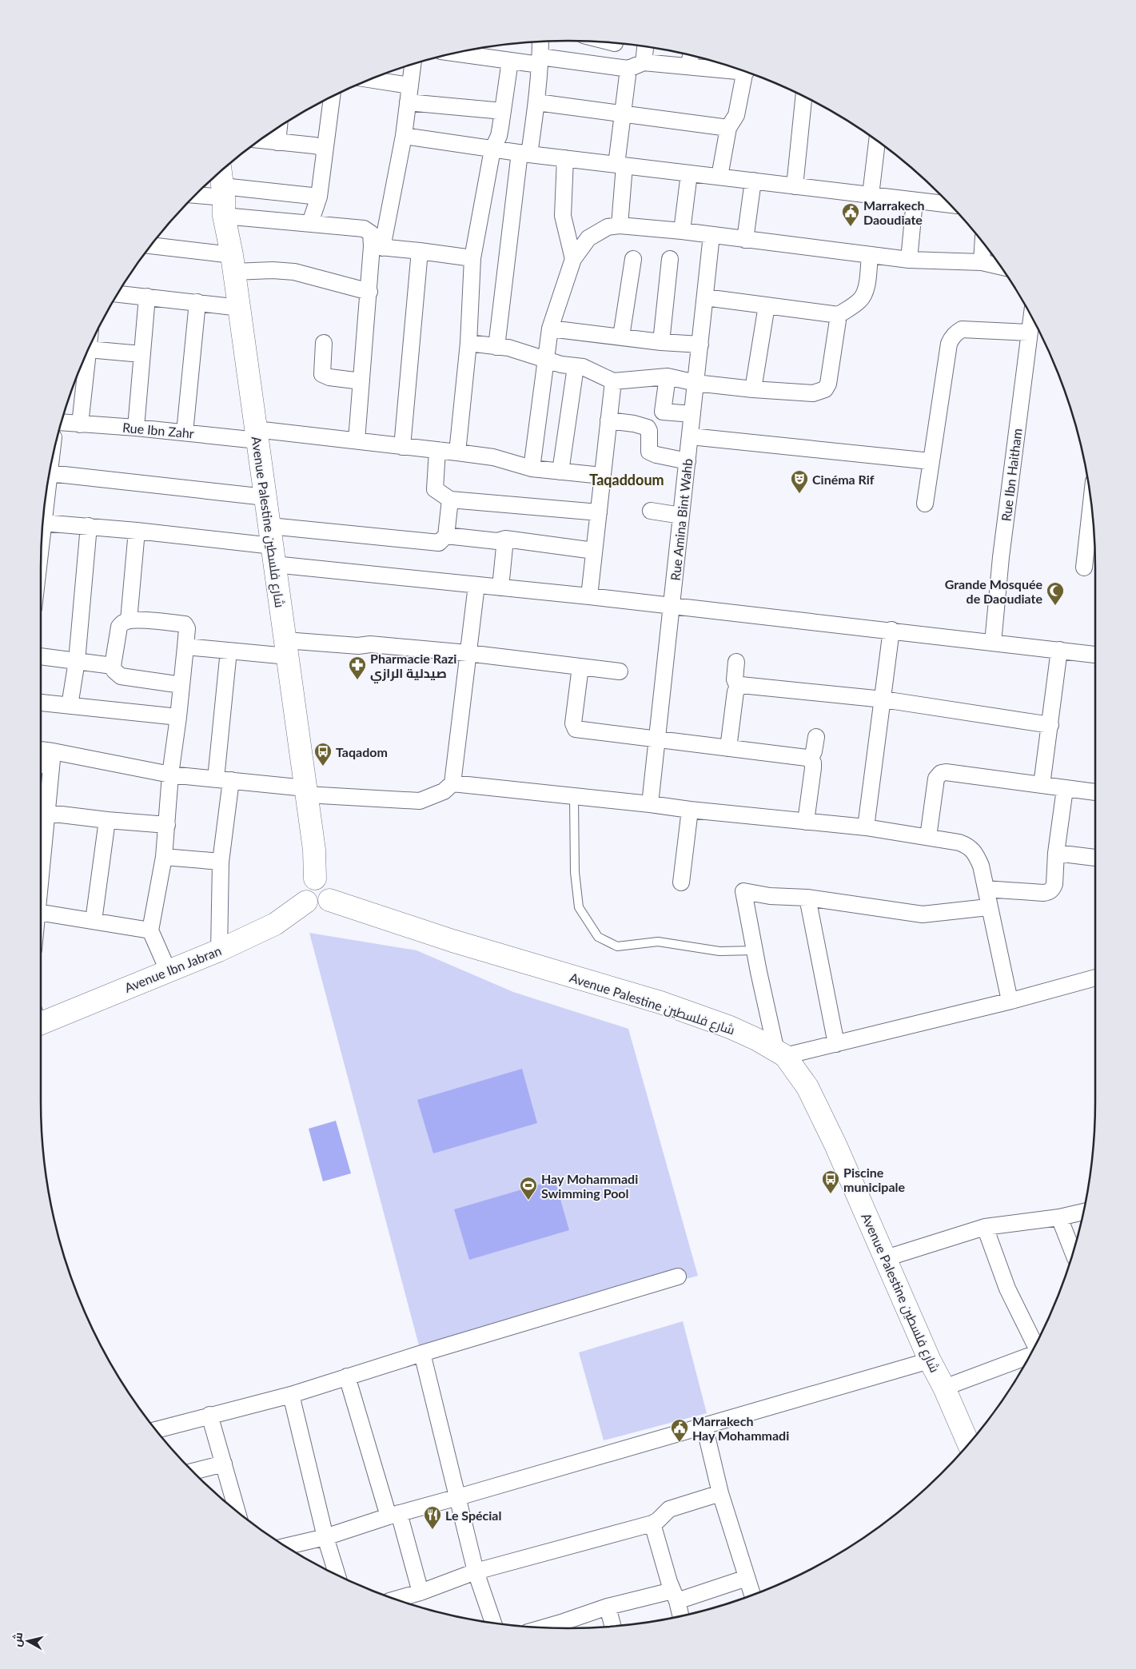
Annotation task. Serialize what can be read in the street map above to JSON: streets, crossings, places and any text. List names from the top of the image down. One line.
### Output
{"streets":{"street":["Rue Ibn Zahr","Rue Ibn Haitham","Rue Amina Bint Wahb","Avenue Palestine شارع فلسطين","Avenue Ibn Jabran"]},"crossings":[["Rue Ibn Zahr","Avenue Palestine شارع فلسطين"],["Avenue Palestine شارع فلسطين","Avenue Ibn Jabran"]],"districts":["Taqaddoum"],"places":{"public building":["Marrakech Daoudiate","Marrakech Hay Mohammadi"],"theatre":["Cinéma Rif"],"mosque":["Grande Mosquée de Daoudiate"],"pharmacy":["Pharmacie Razi صيدلية الرازي"],"bus stop":["Taqadom","Piscine municipale"],"sports":["Hay Mohammadi Swimming Pool"],"restaurant":["Le Spécial"]},"north":"left"}
